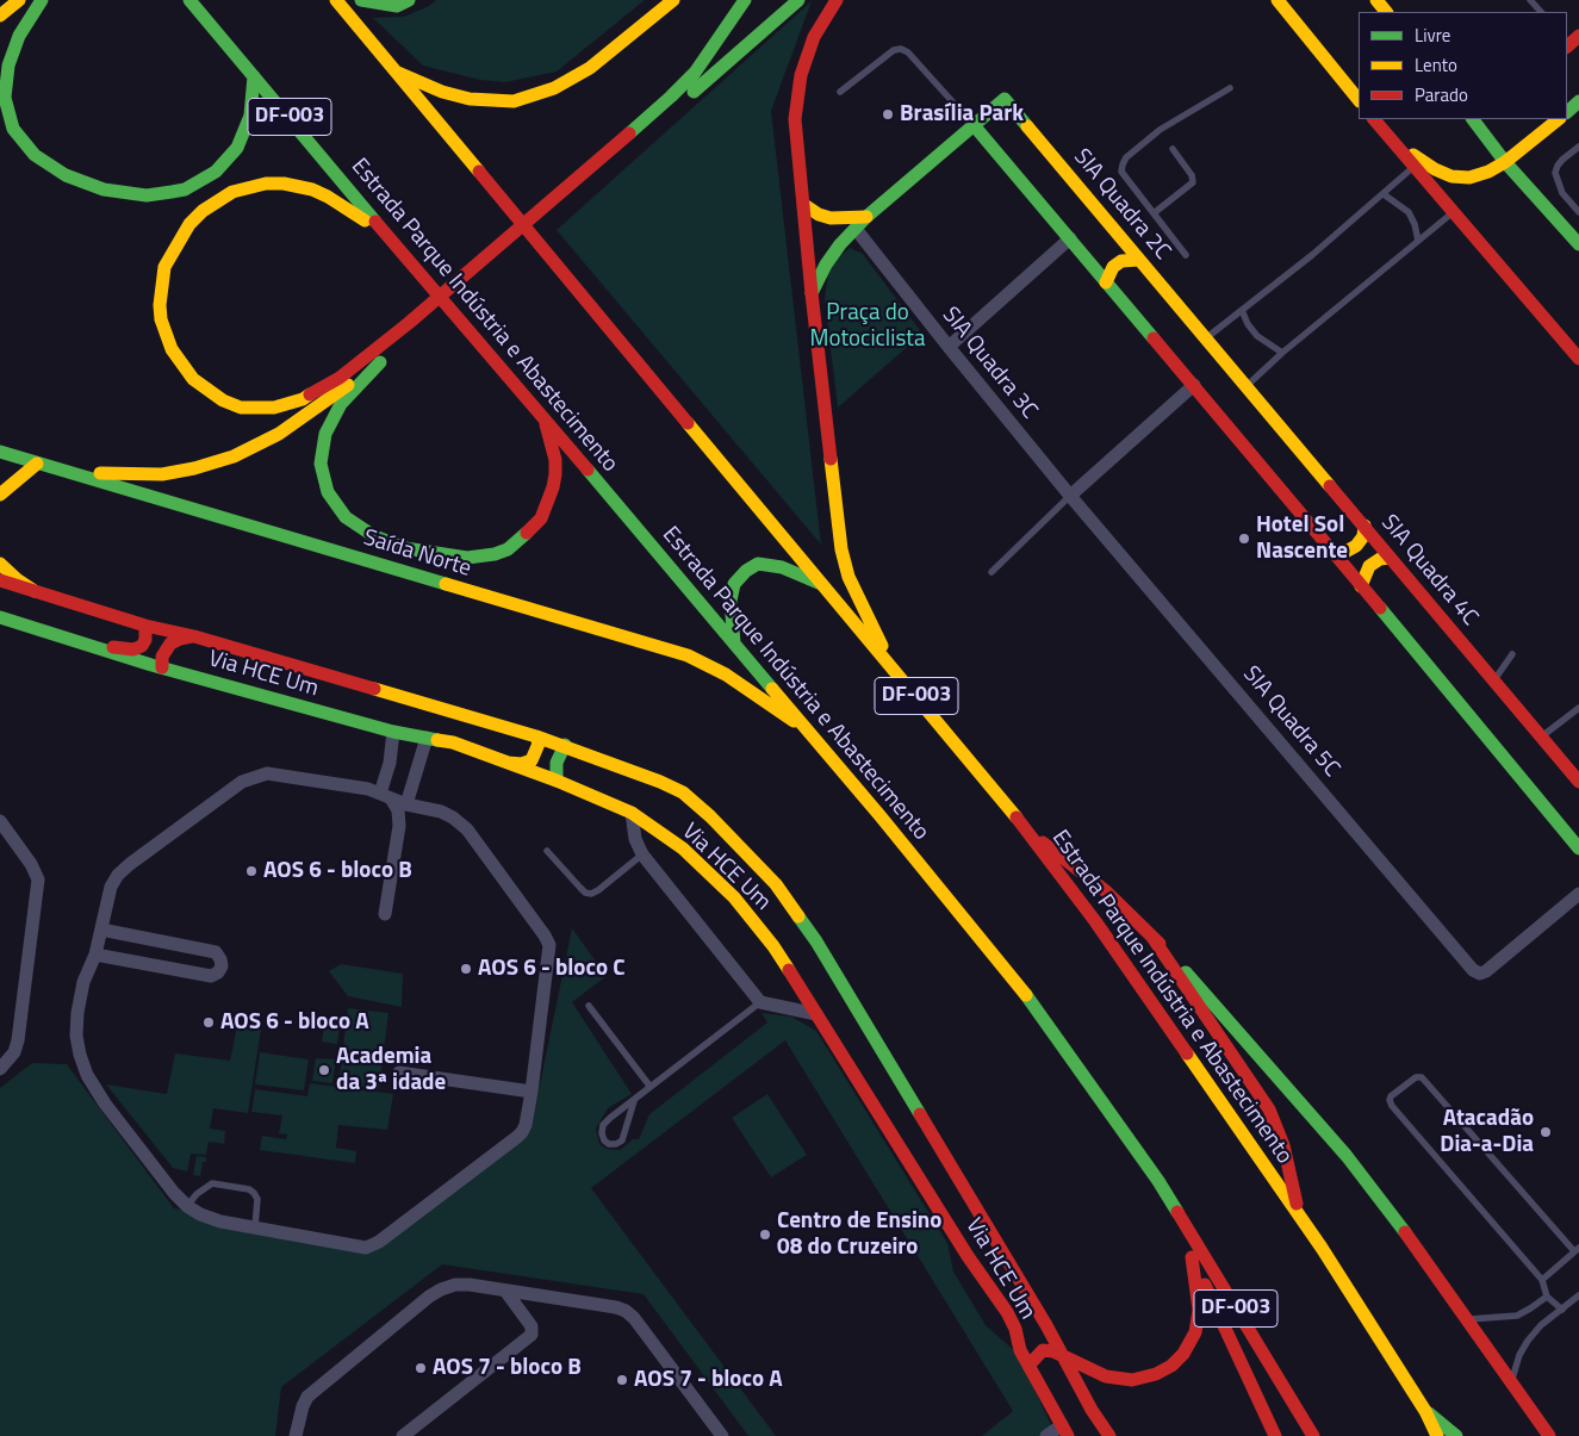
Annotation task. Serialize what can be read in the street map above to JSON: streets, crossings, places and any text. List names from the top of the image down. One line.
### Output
{"streets":{"main road":["DF-003","SIA Quadra 2C","Estrada Parque Indústria e Abastecimento","Saída Norte","SIA Quadra 4C","Via HCE Um"],"street":["SIA Quadra 3C","SIA Quadra 5C"]},"crossings":[["SIA Quadra 2C","SIA Quadra 4C"],["Estrada Parque Indústria e Abastecimento","Saída Norte"],["SIA Quadra 3C","SIA Quadra 5C"]],"parks":["Praça do Motociclista"],"places":["Brasília Park","Hotel Sol Nascente","AOS 6 - bloco B","AOS 6 - bloco C","AOS 6 - bloco A","Academia da 3ª idade","Atacadão Dia-a-Dia","Centro de Ensino 08 do Cruzeiro","AOS 7 - bloco B","AOS 7 - bloco A"],"legend":["Livre","Lento","Parado"]}
